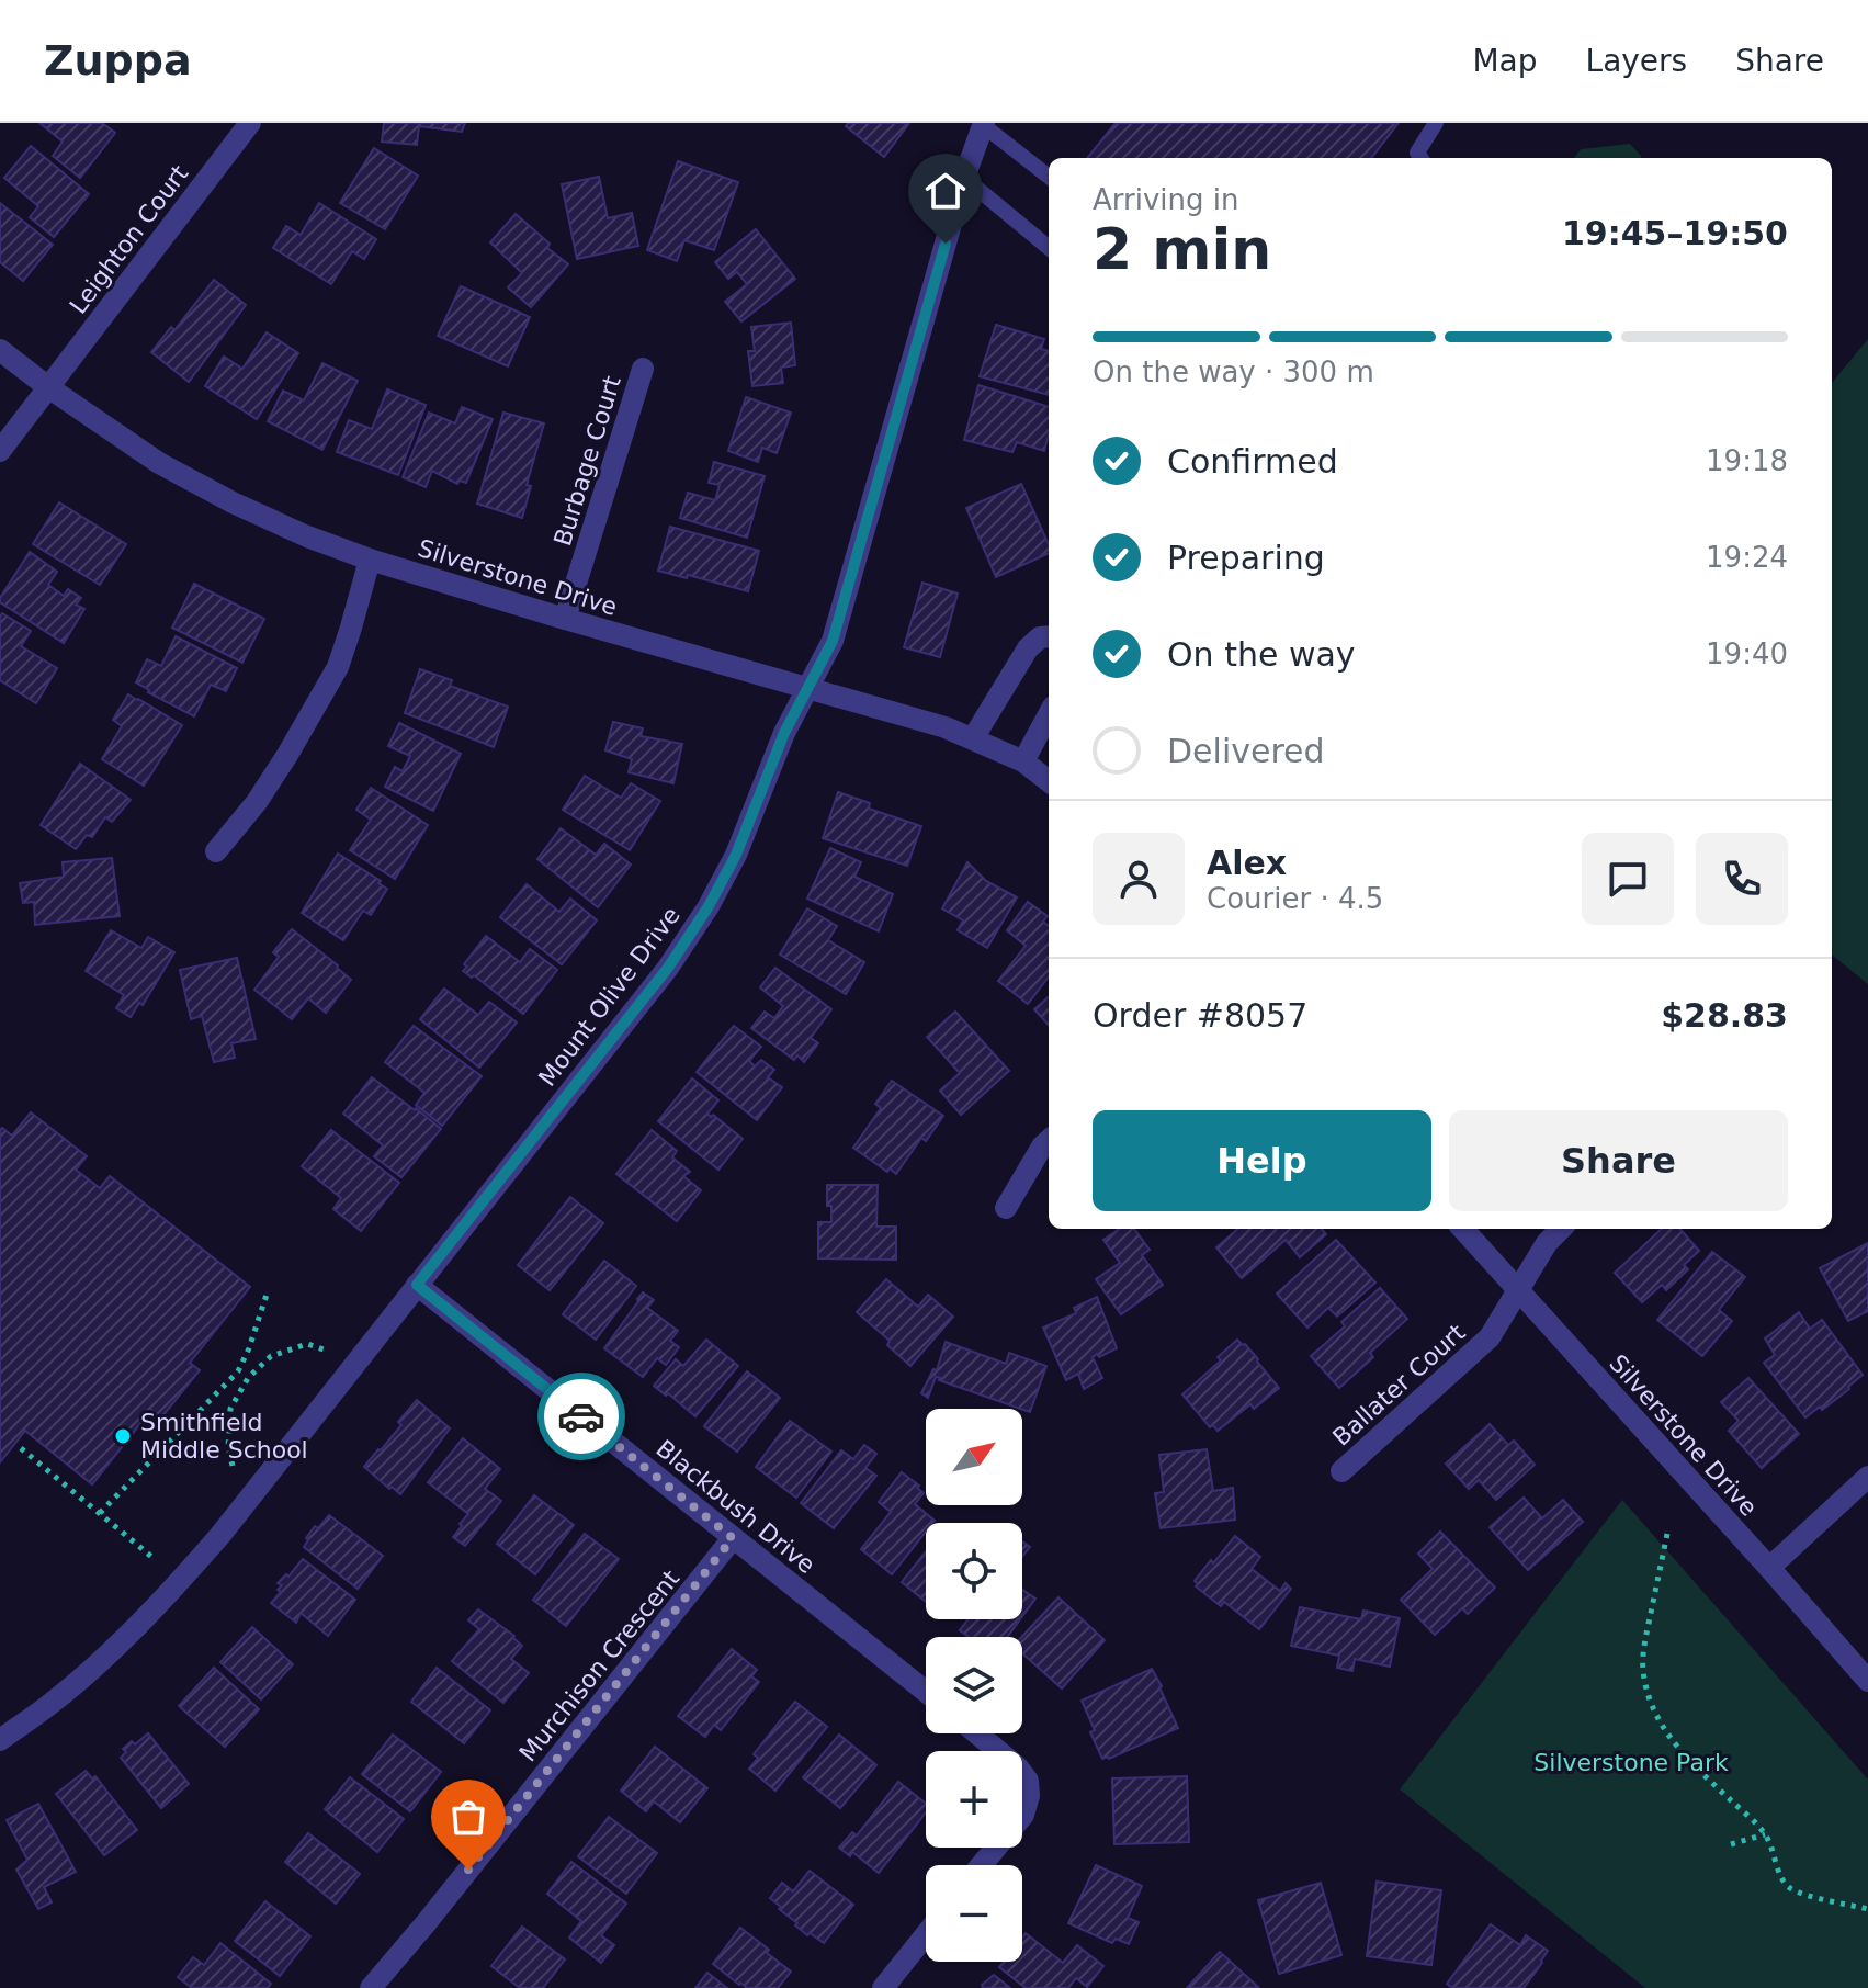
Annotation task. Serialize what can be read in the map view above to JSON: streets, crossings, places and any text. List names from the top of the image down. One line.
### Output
{"streets":{"street":["Leighton Court","Burbage Court","Silverstone Drive","Mount Olive Drive","Ballater Court","Blackbush Drive","Murchison Crescent"]},"crossings":[["Leighton Court","Silverstone Drive"],["Burbage Court","Silverstone Drive"],["Silverstone Drive","Mount Olive Drive"],["Silverstone Drive","Ballater Court"],["Mount Olive Drive","Blackbush Drive"],["Blackbush Drive","Murchison Crescent"]],"parks":["Silverstone Park"],"places":["Smithfield Middle School"],"north":"top right","page":{"header":"Zuppa","nav":["Map","Layers","Share"],"heading":["2 min","Arriving in","19:45–19:50"],"panel":["Alex","Courier · 4.5","Order #8057","$28.83"],"bar":"On the way · 300 m","list":[["Confirmed","19:18"],["Preparing","19:24"],["On the way","19:40"],"Delivered"],"buttons":["Help","Share"],"map_buttons":["+","−"]}}
